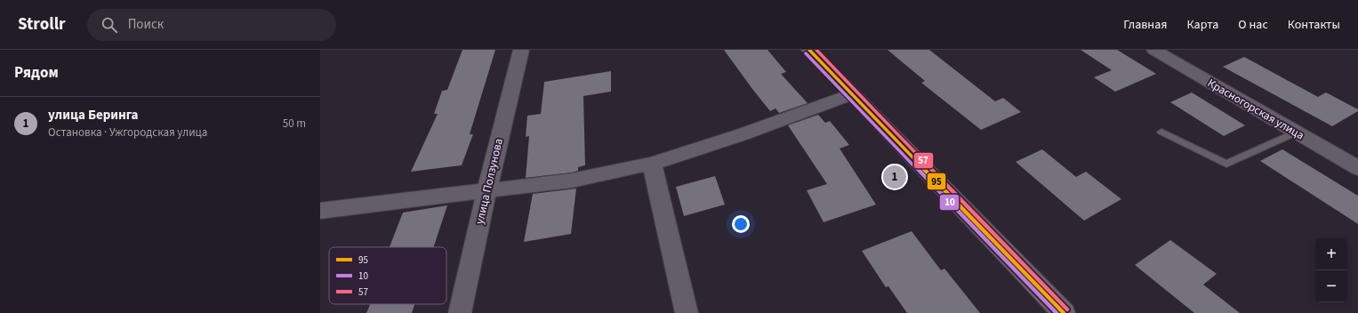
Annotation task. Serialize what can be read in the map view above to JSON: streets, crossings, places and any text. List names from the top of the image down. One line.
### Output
{"streets":{"street":["Красногорская улица","улица Ползунова"]},"lines":["transit line 95","transit line 57","transit line 10"],"legend":["95","10","57"],"page":{"header":"Strollr","search":"Поиск","nav":["Главная","Карта","О нас","Контакты"],"heading":"Рядом","list":[{"mark":"1","name":"улица Беринга","note":"Остановка · Ужгородская улица","value":"50 m"}],"pins":"1","map_buttons":["+","−"]}}
